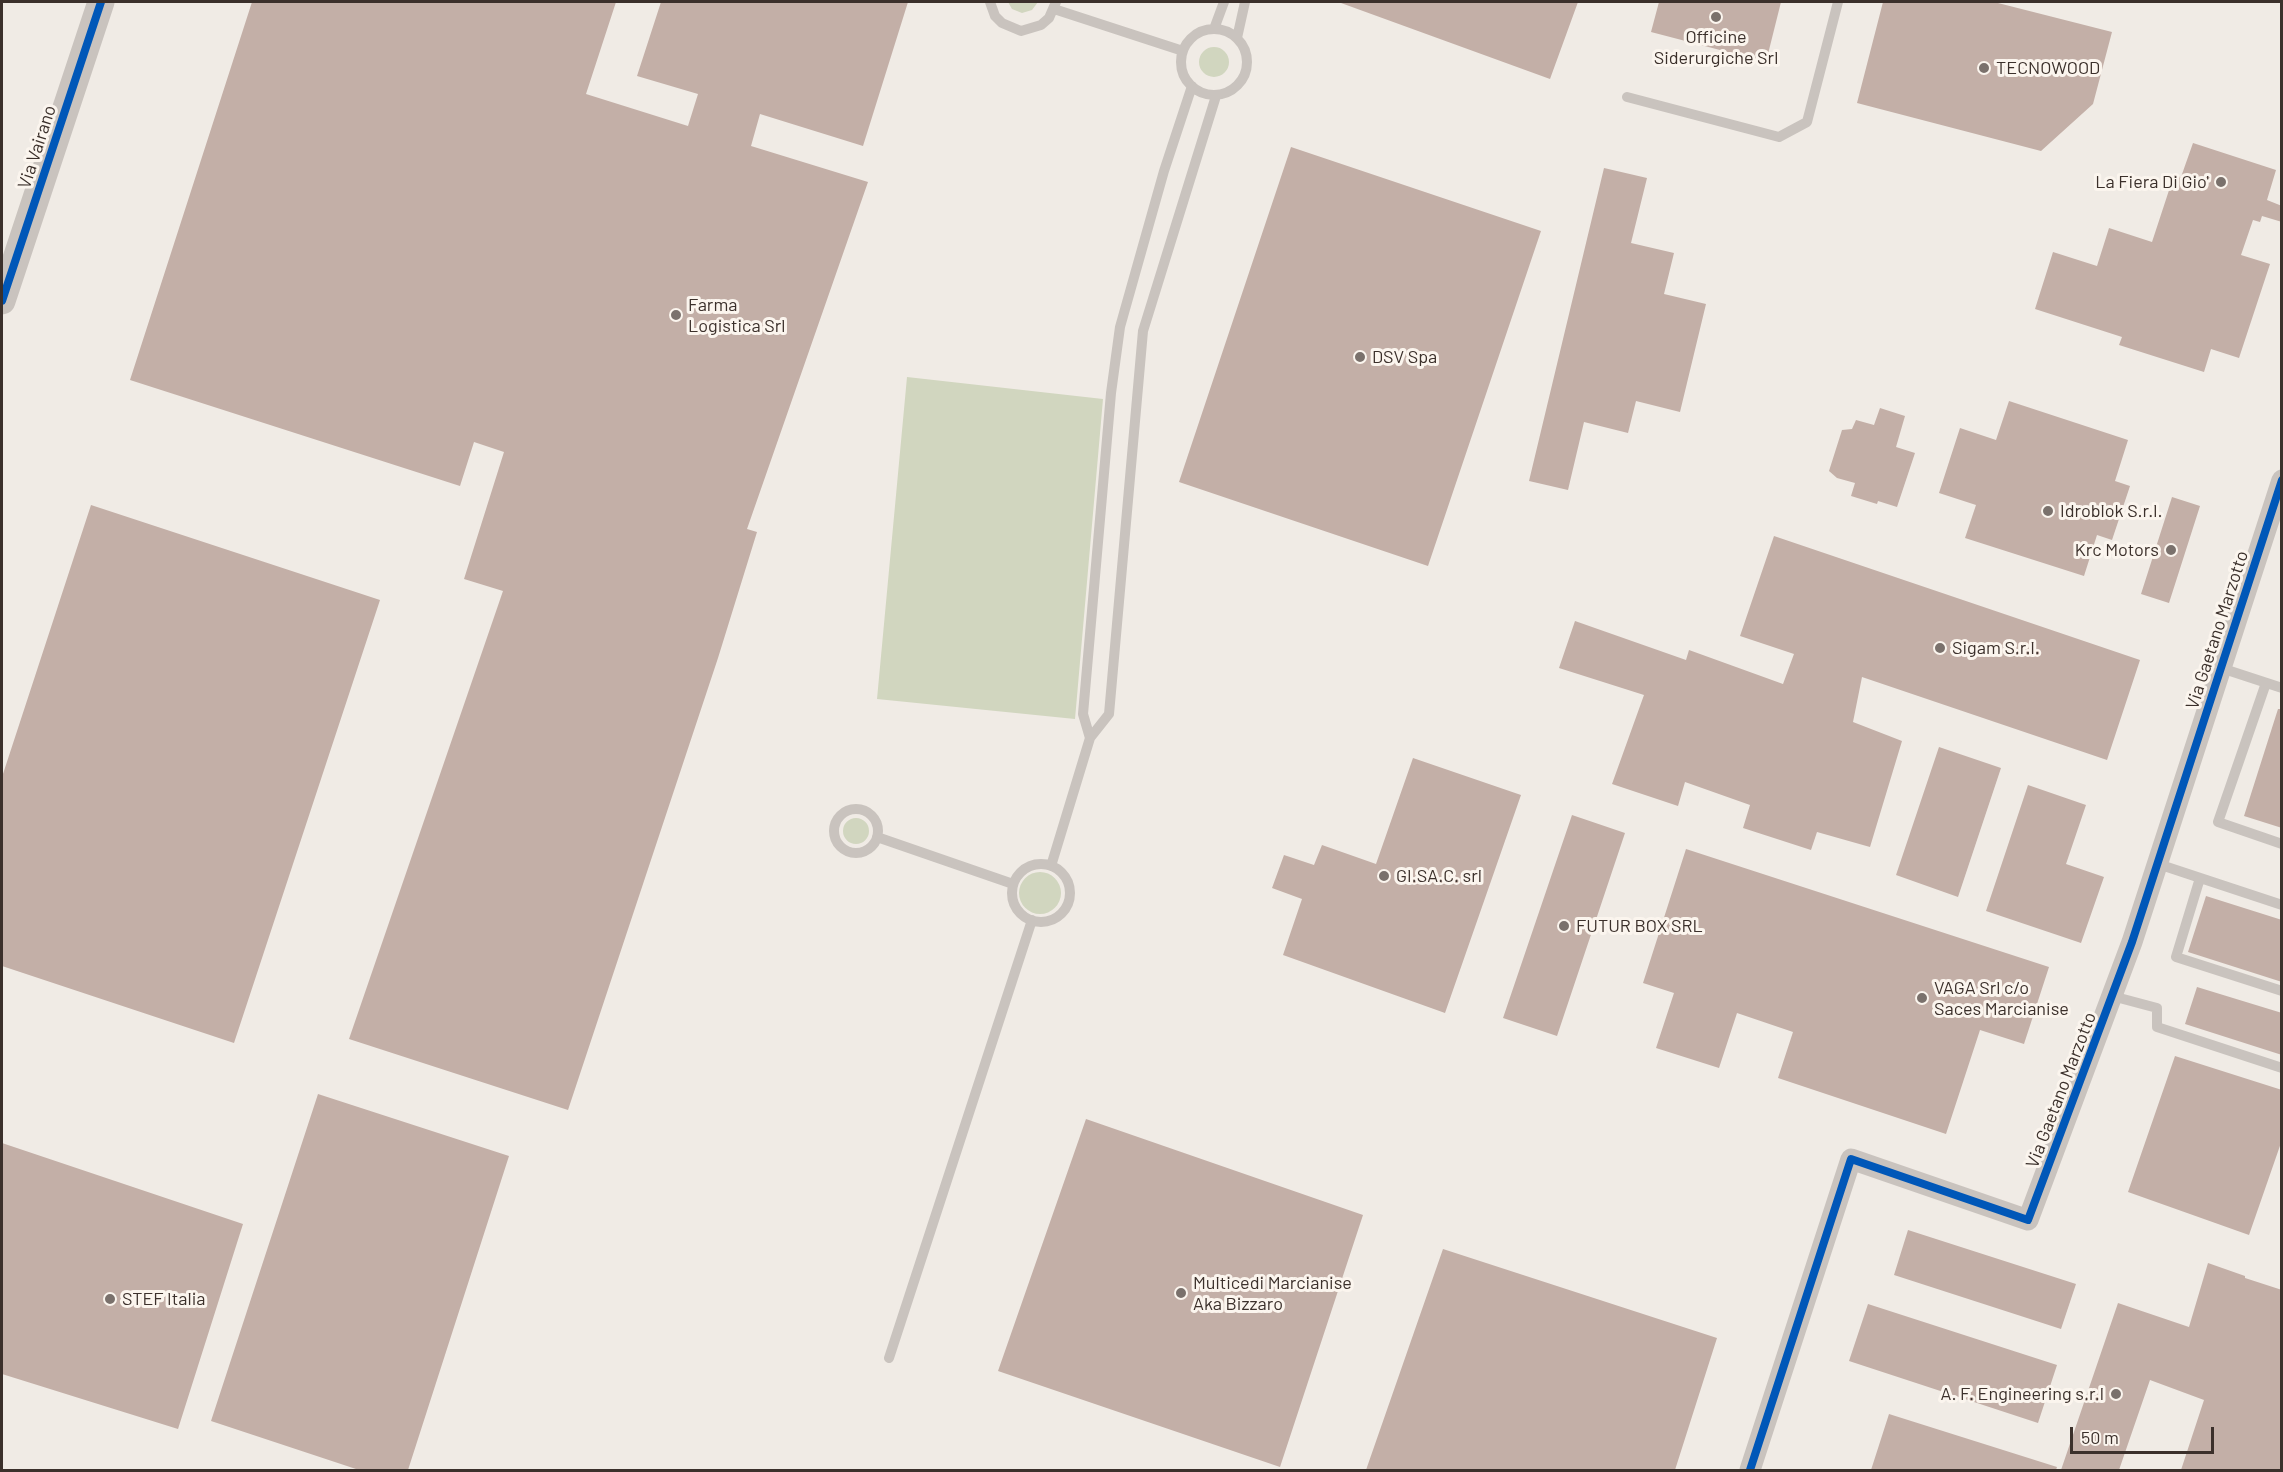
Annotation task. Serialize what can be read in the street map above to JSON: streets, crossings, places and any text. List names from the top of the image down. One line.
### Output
{"streets":{"street":["Via Vairano","Via Gaetano Marzotto"]},"places":["Officine Siderurgiche Srl","TECNOWOOD","La Fiera Di Gio'","Farma Logistica Srl","DSV Spa","Idroblok S.r.l.","Krc Motors","Sigam S.r.l.","GI.SA.C. srl","FUTUR BOX SRL","VAGA Srl c/o Saces Marcianise","Multicedi Marcianise Aka Bizzaro","STEF Italia","A. F. Engineering s.r.l"],"scale_bar":"50 m"}
